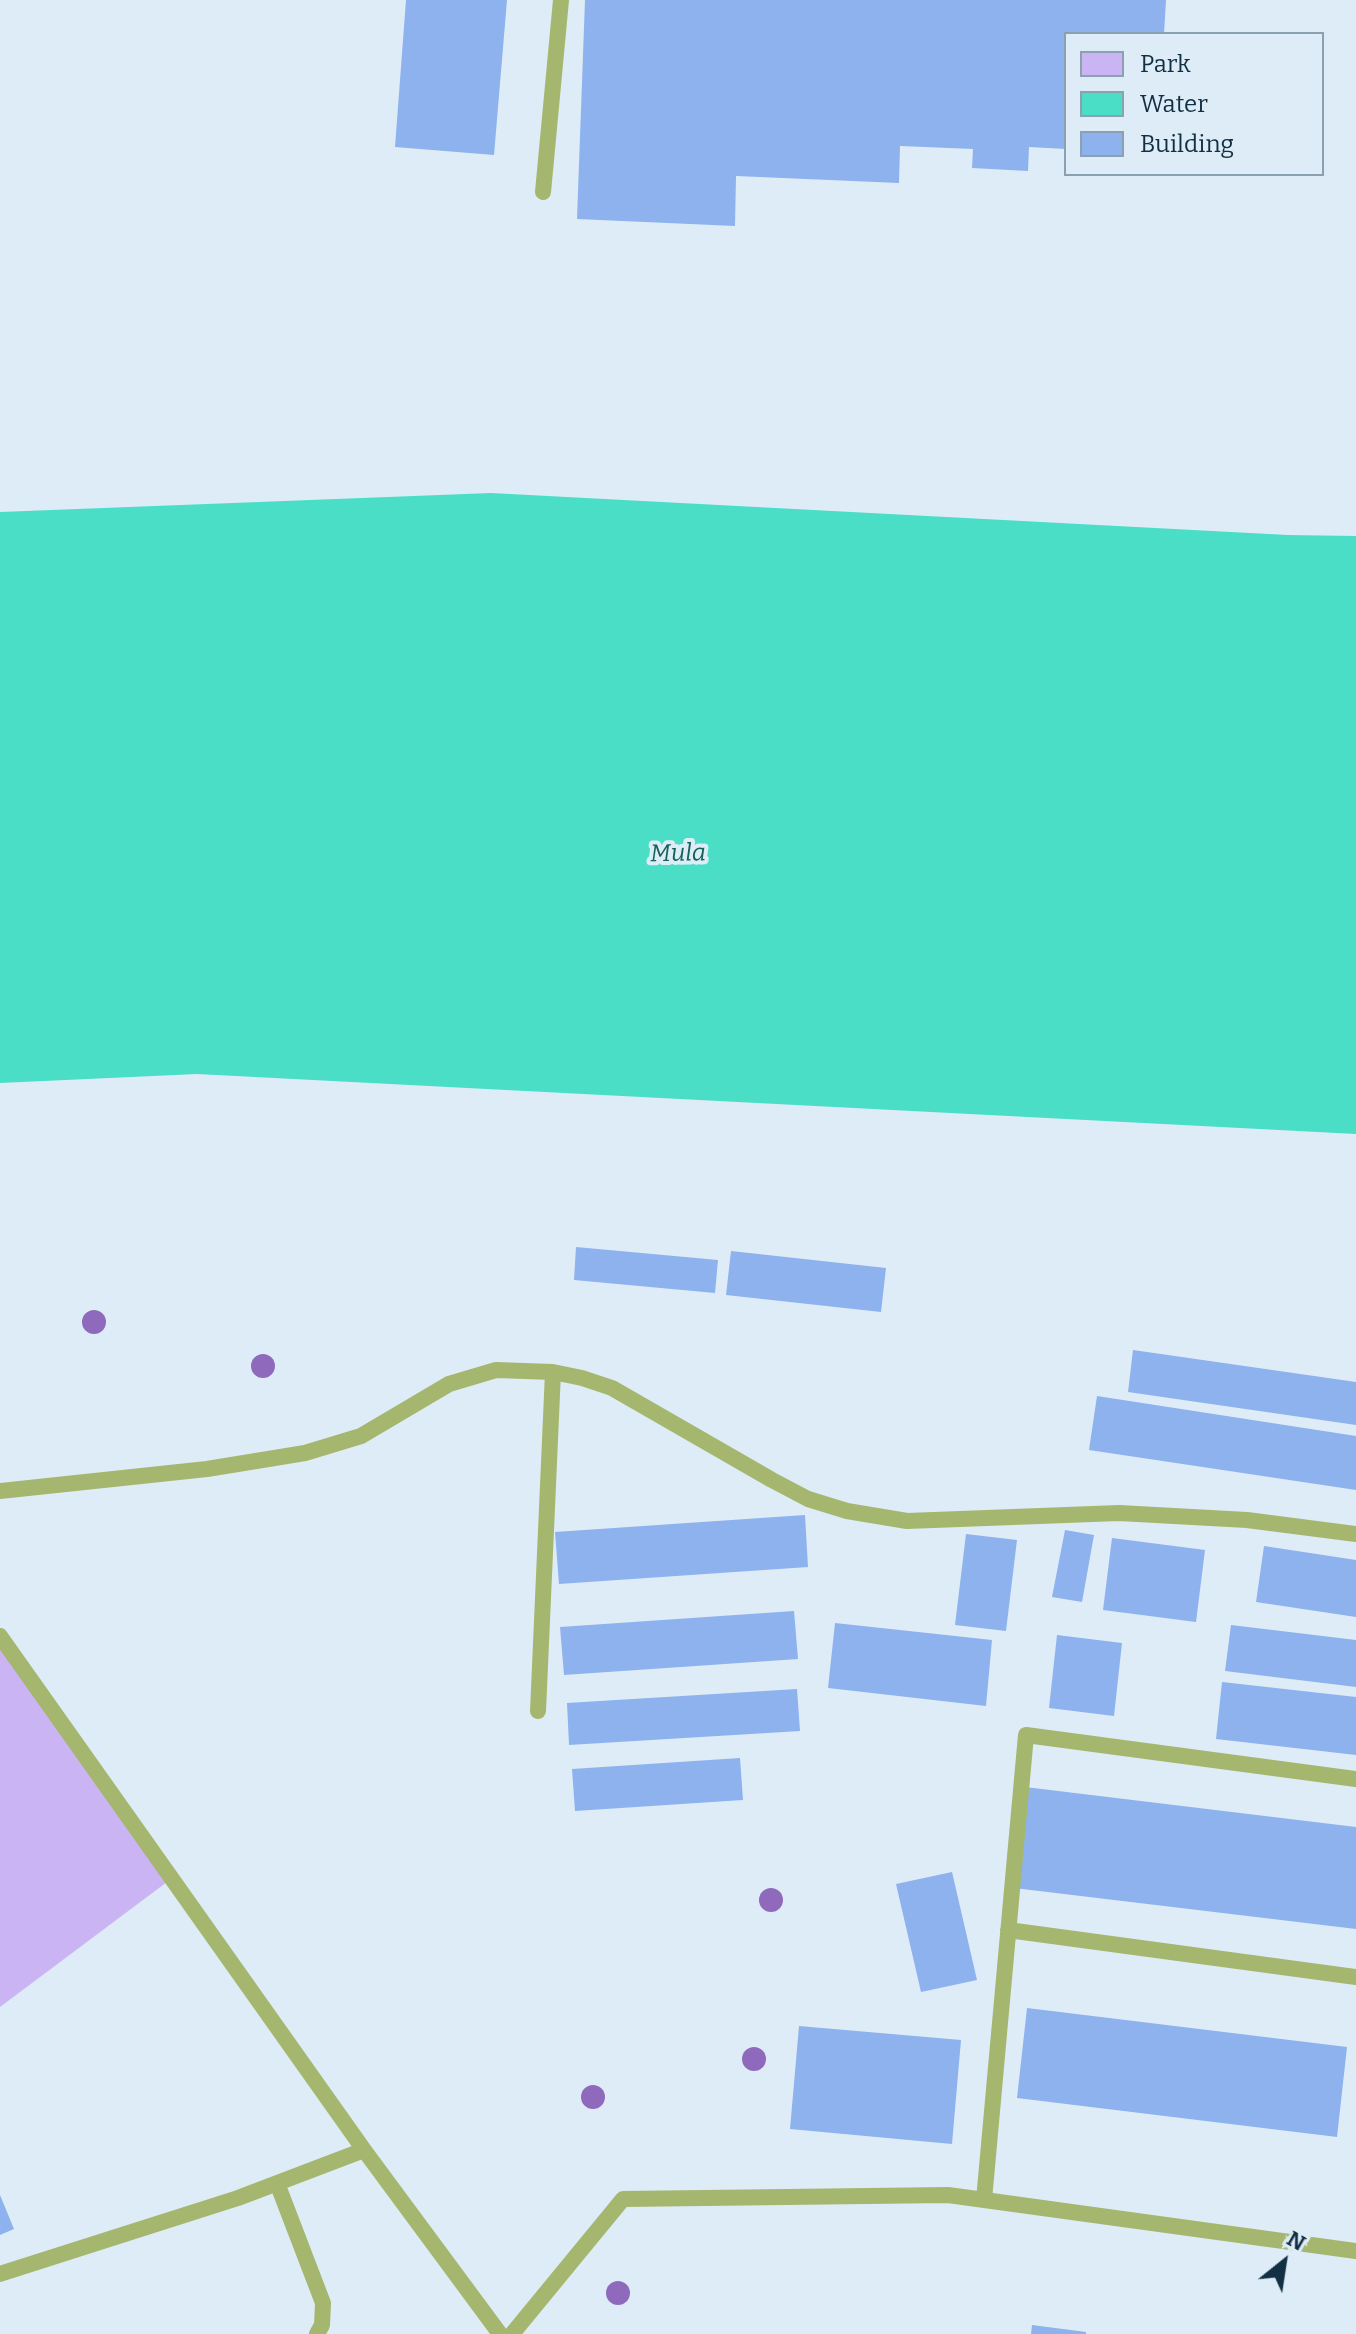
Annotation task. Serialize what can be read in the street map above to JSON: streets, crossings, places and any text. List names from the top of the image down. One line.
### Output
{"water":["Mula"],"legend":["Park","Water","Building"],"north":"top right"}
